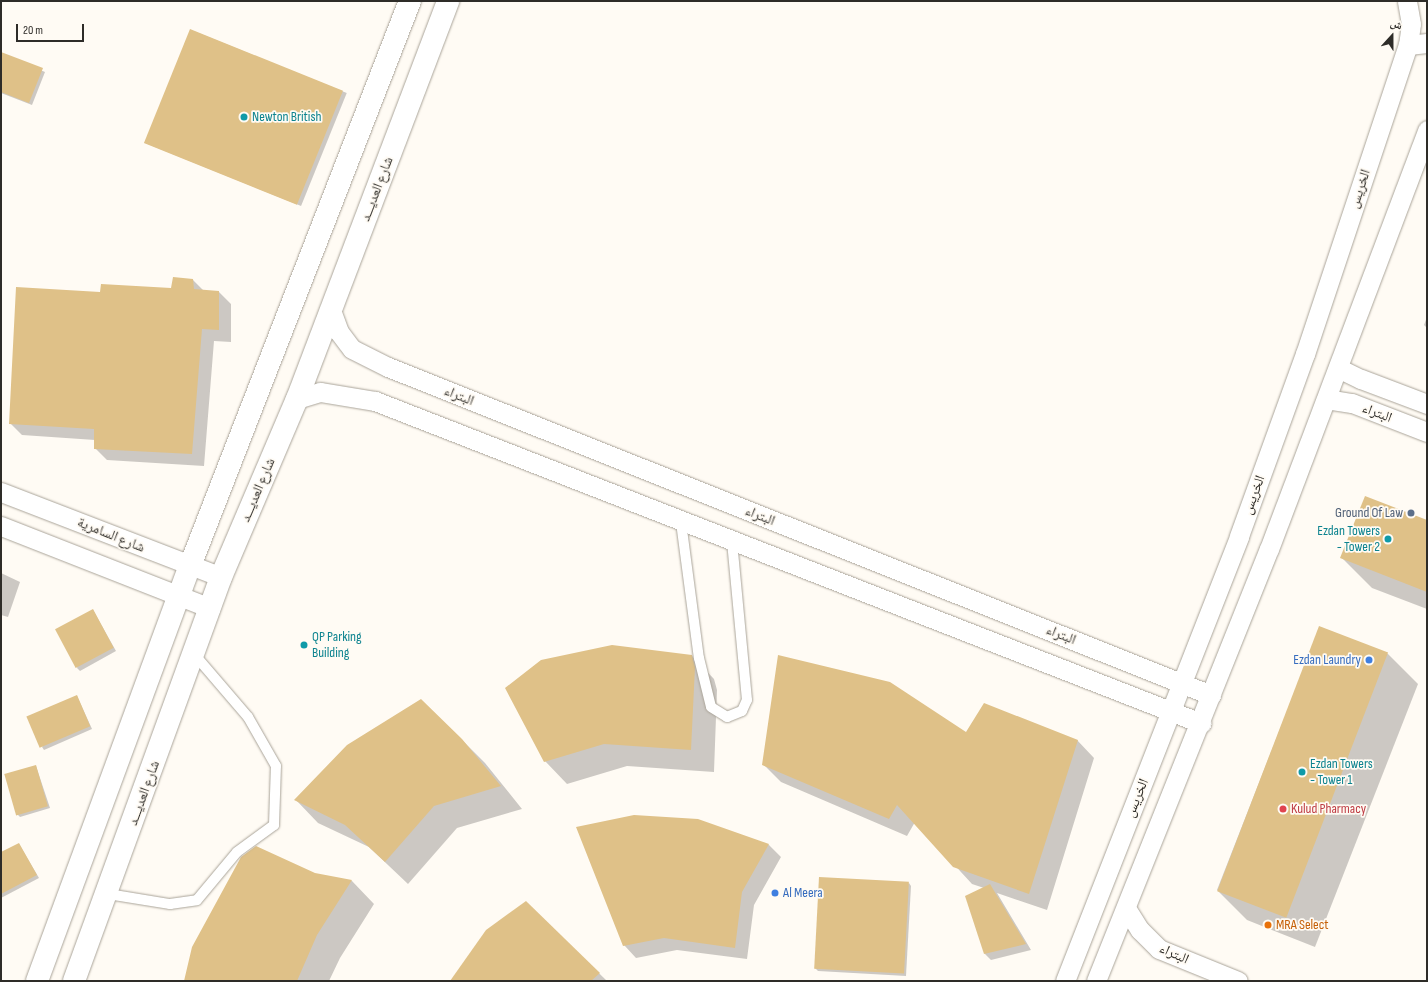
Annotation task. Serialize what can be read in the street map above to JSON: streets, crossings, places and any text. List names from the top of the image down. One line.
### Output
{"streets":{"street":["شارع العديـــد","الخريس","البتراء","شارع السامرية"]},"crossings":[["شارع العديـــد","البتراء"],["شارع العديـــد","شارع السامرية"],["الخريس","البتراء"]],"places":["Newton British","Ground Of Law","Ezdan Towers - Tower 2","QP Parking Building","Ezdan Laundry","Ezdan Towers - Tower 1","Kulud Pharmacy","Al Meera","MRA Select"],"scale_bar":"20 m","north":"top"}
